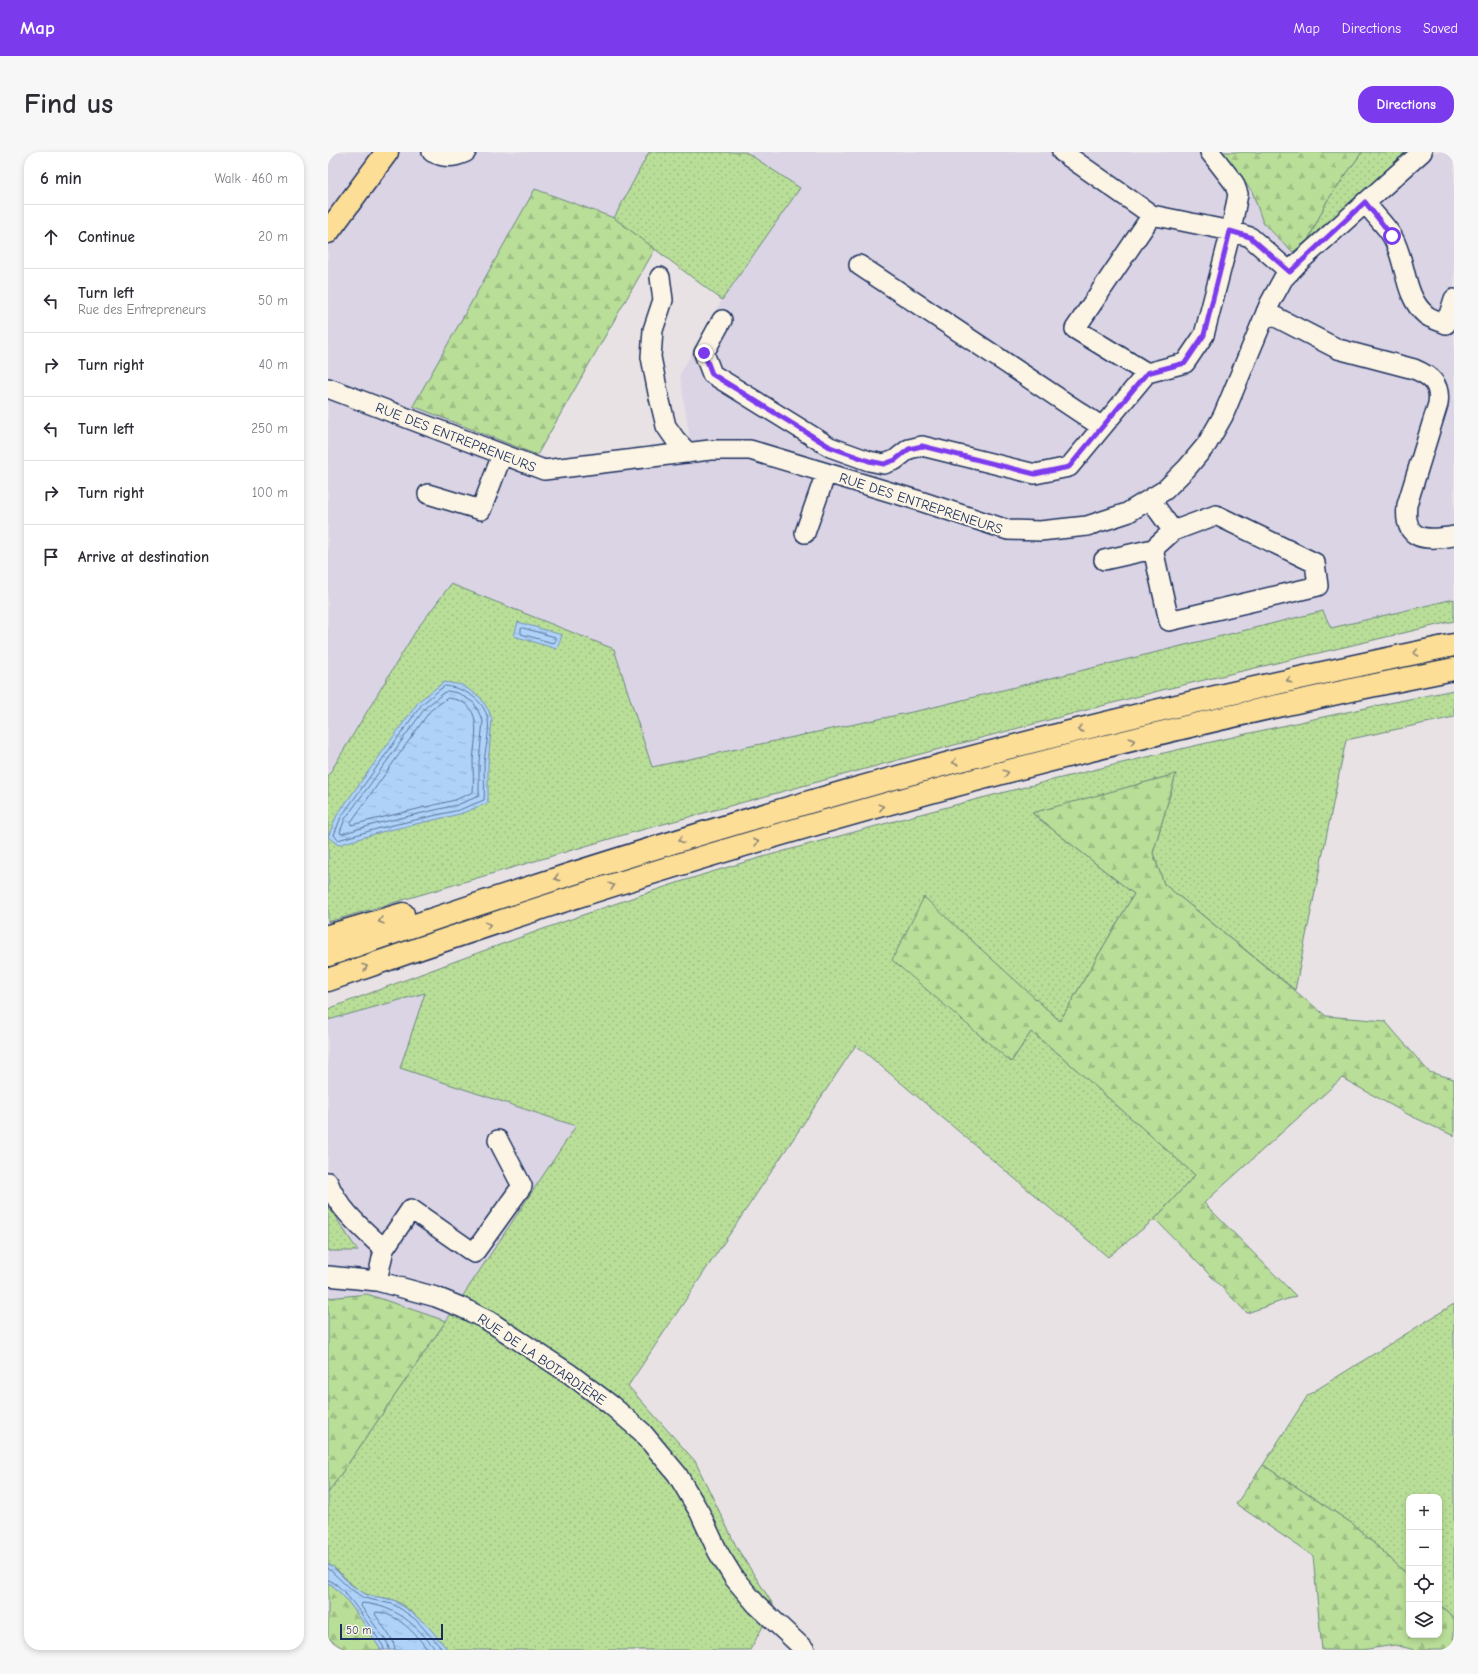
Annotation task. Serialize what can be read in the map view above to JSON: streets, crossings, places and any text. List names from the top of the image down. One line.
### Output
{"streets":{"street":["RUE DES ENTREPRENEURS","RUE DE LA BOTARDIÈRE"]},"scale_bar":"50 m","page":{"header":"Map","nav":["Map","Directions","Saved"],"buttons":"Directions","title":"Find us","heading":["6 min","Walk · 460 m"],"list":[["Continue","20 m"],["Turn left","Rue des Entrepreneurs","50 m"],["Turn right","40 m"],["Turn left","250 m"],["Turn right","100 m"],"Arrive at destination"],"map_buttons":["+","−"],"scale":"50 m"}}
